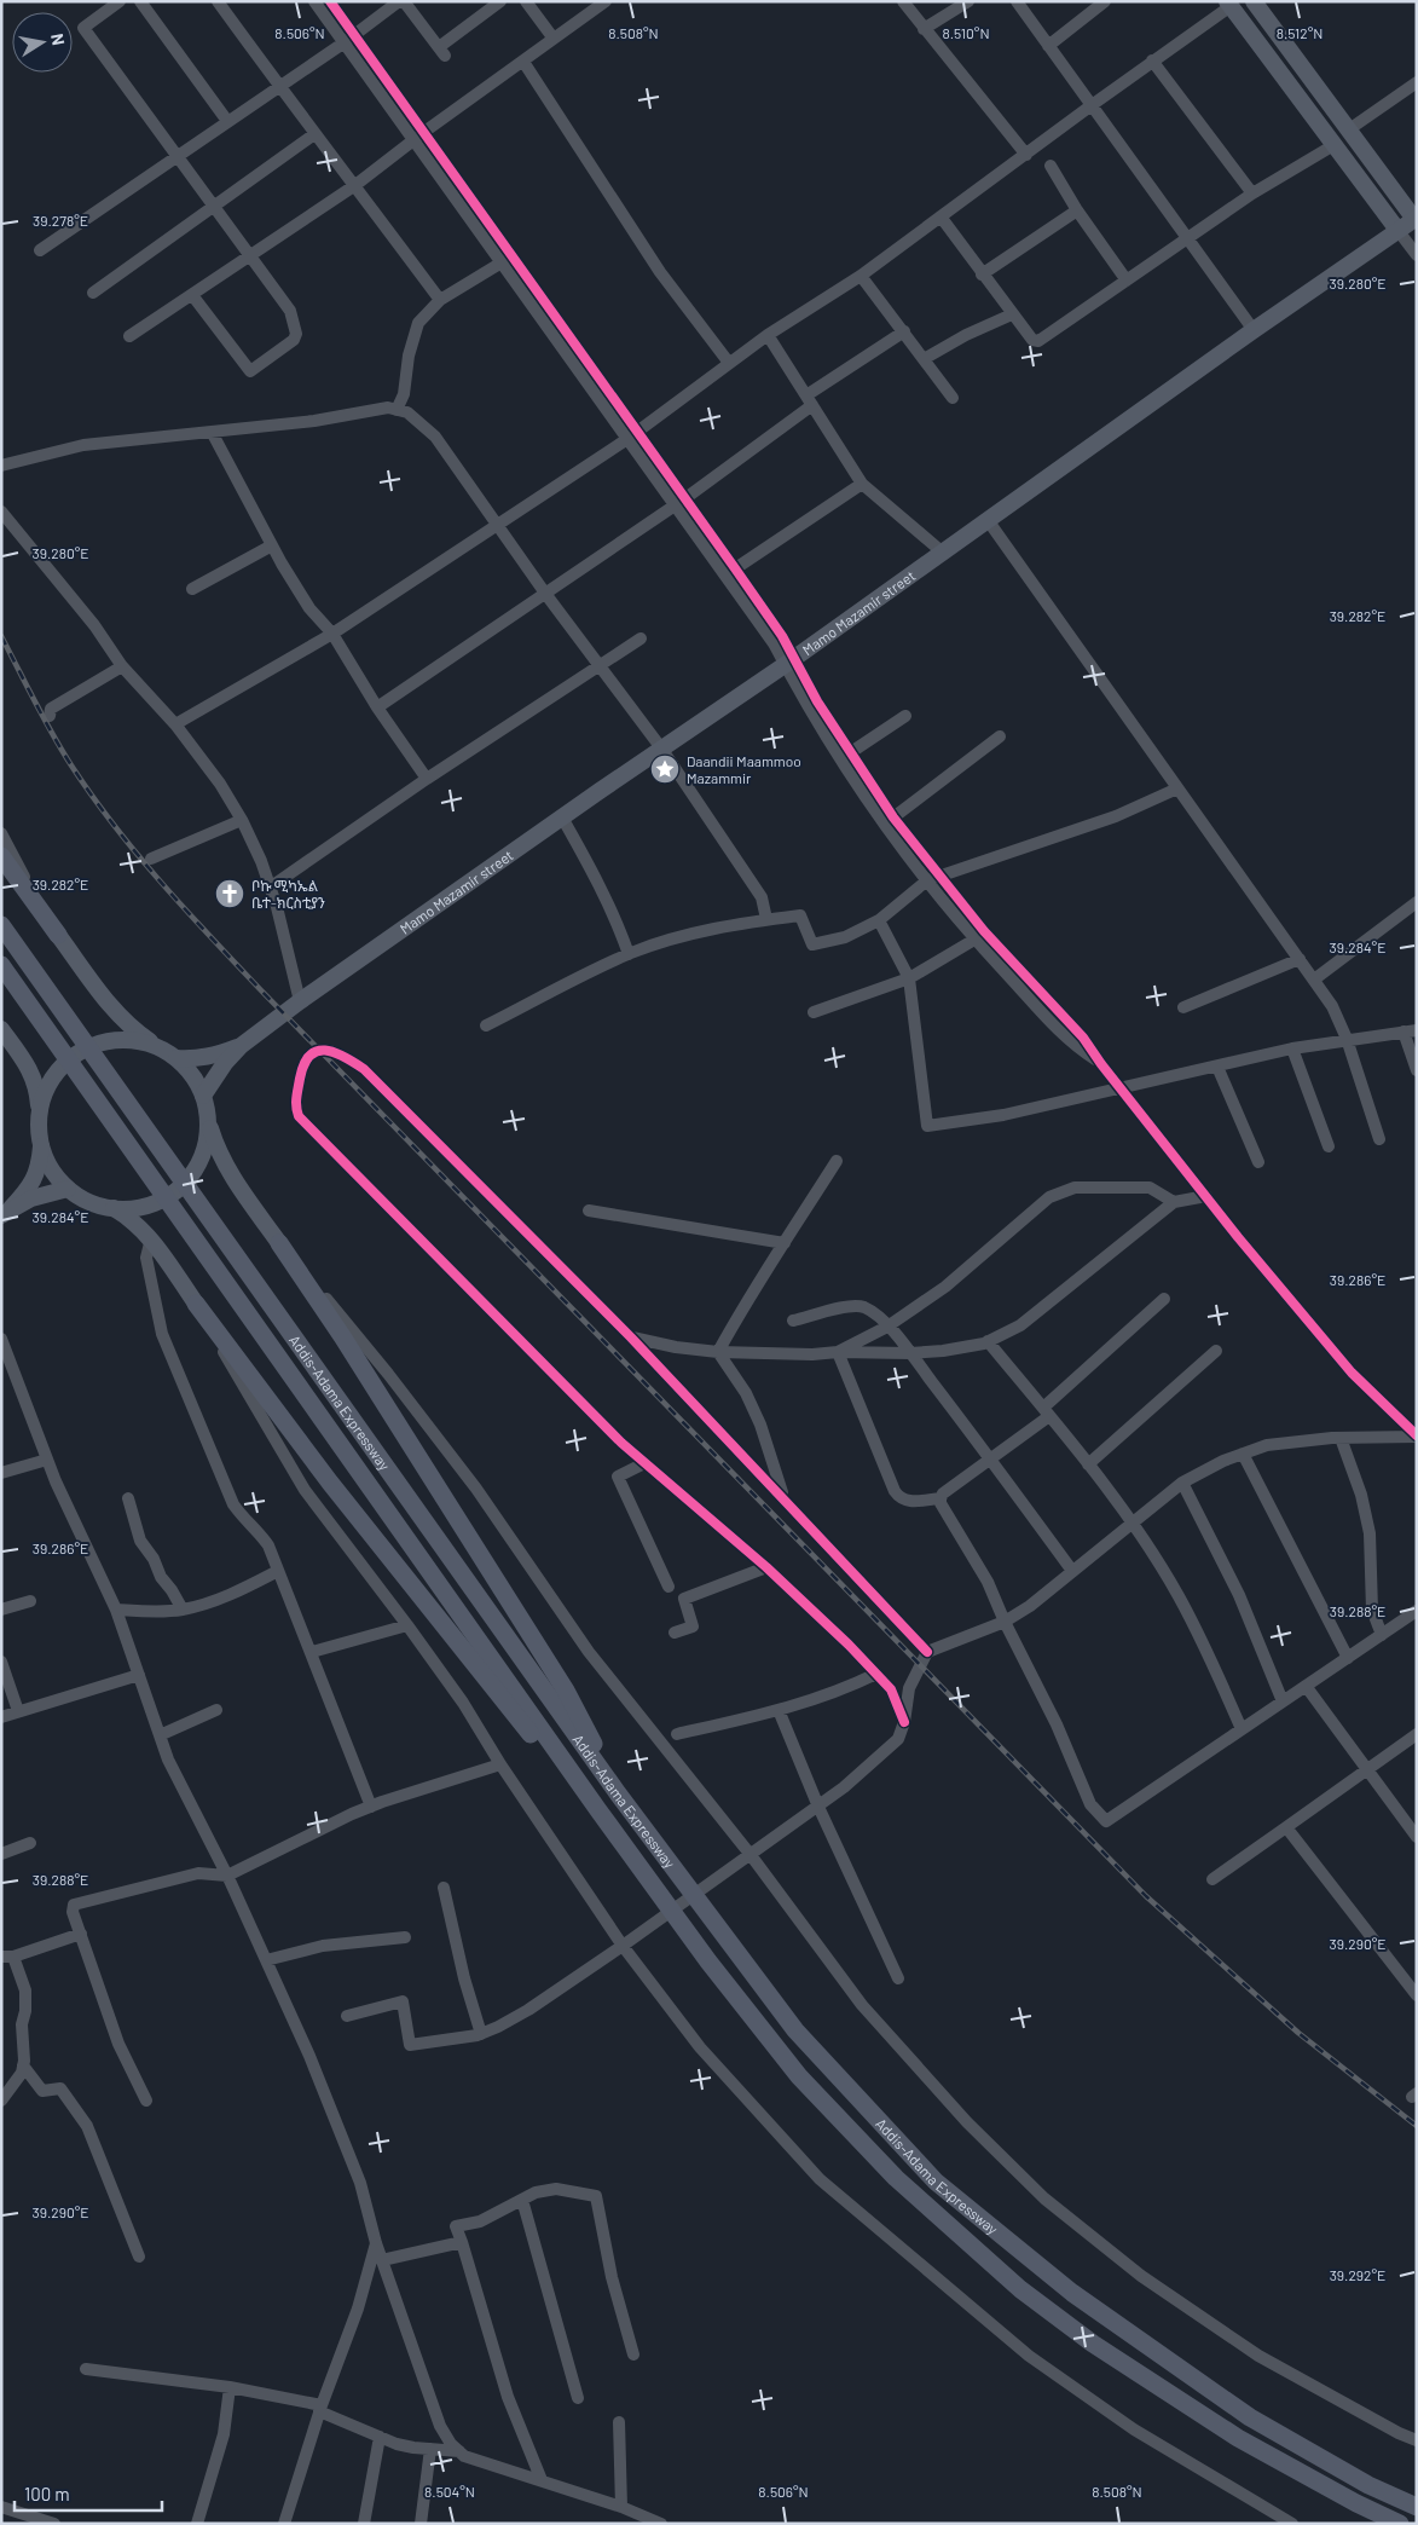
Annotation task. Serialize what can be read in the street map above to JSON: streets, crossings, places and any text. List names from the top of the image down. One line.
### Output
{"streets":{"highway":["Addis-Adama Expressway"],"main road":["Mamo Mazamir street"]},"places":{"place":["Daandii Maammoo Mazammir"],"church":["ቦኩ ሚካኤል ቤተ-ክርስቲያን"]},"scale_bar":"100 m","north":"right","coordinates":["8.506°N","8.508°N","8.510°N","8.512°N","39.278°E","39.280°E","39.282°E","39.284°E","39.286°E","39.288°E","39.290°E","39.292°E","8.504°N"]}
